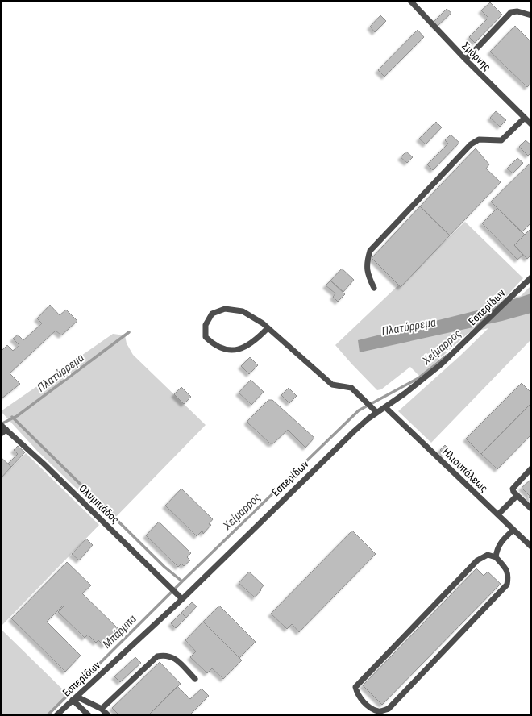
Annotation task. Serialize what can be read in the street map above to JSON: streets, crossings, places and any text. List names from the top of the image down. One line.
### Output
{"streets":{"street":["Σμύρνης","Εσπερίδων","Ηλιουπόλεως","Ολυμπιάδος"]},"crossings":[["Εσπερίδων","Ηλιουπόλεως"],["Εσπερίδων","Ολυμπιάδος"]],"water":["Πλατύρρεμα","Χείμαρρος","Μπάρμπα"]}
